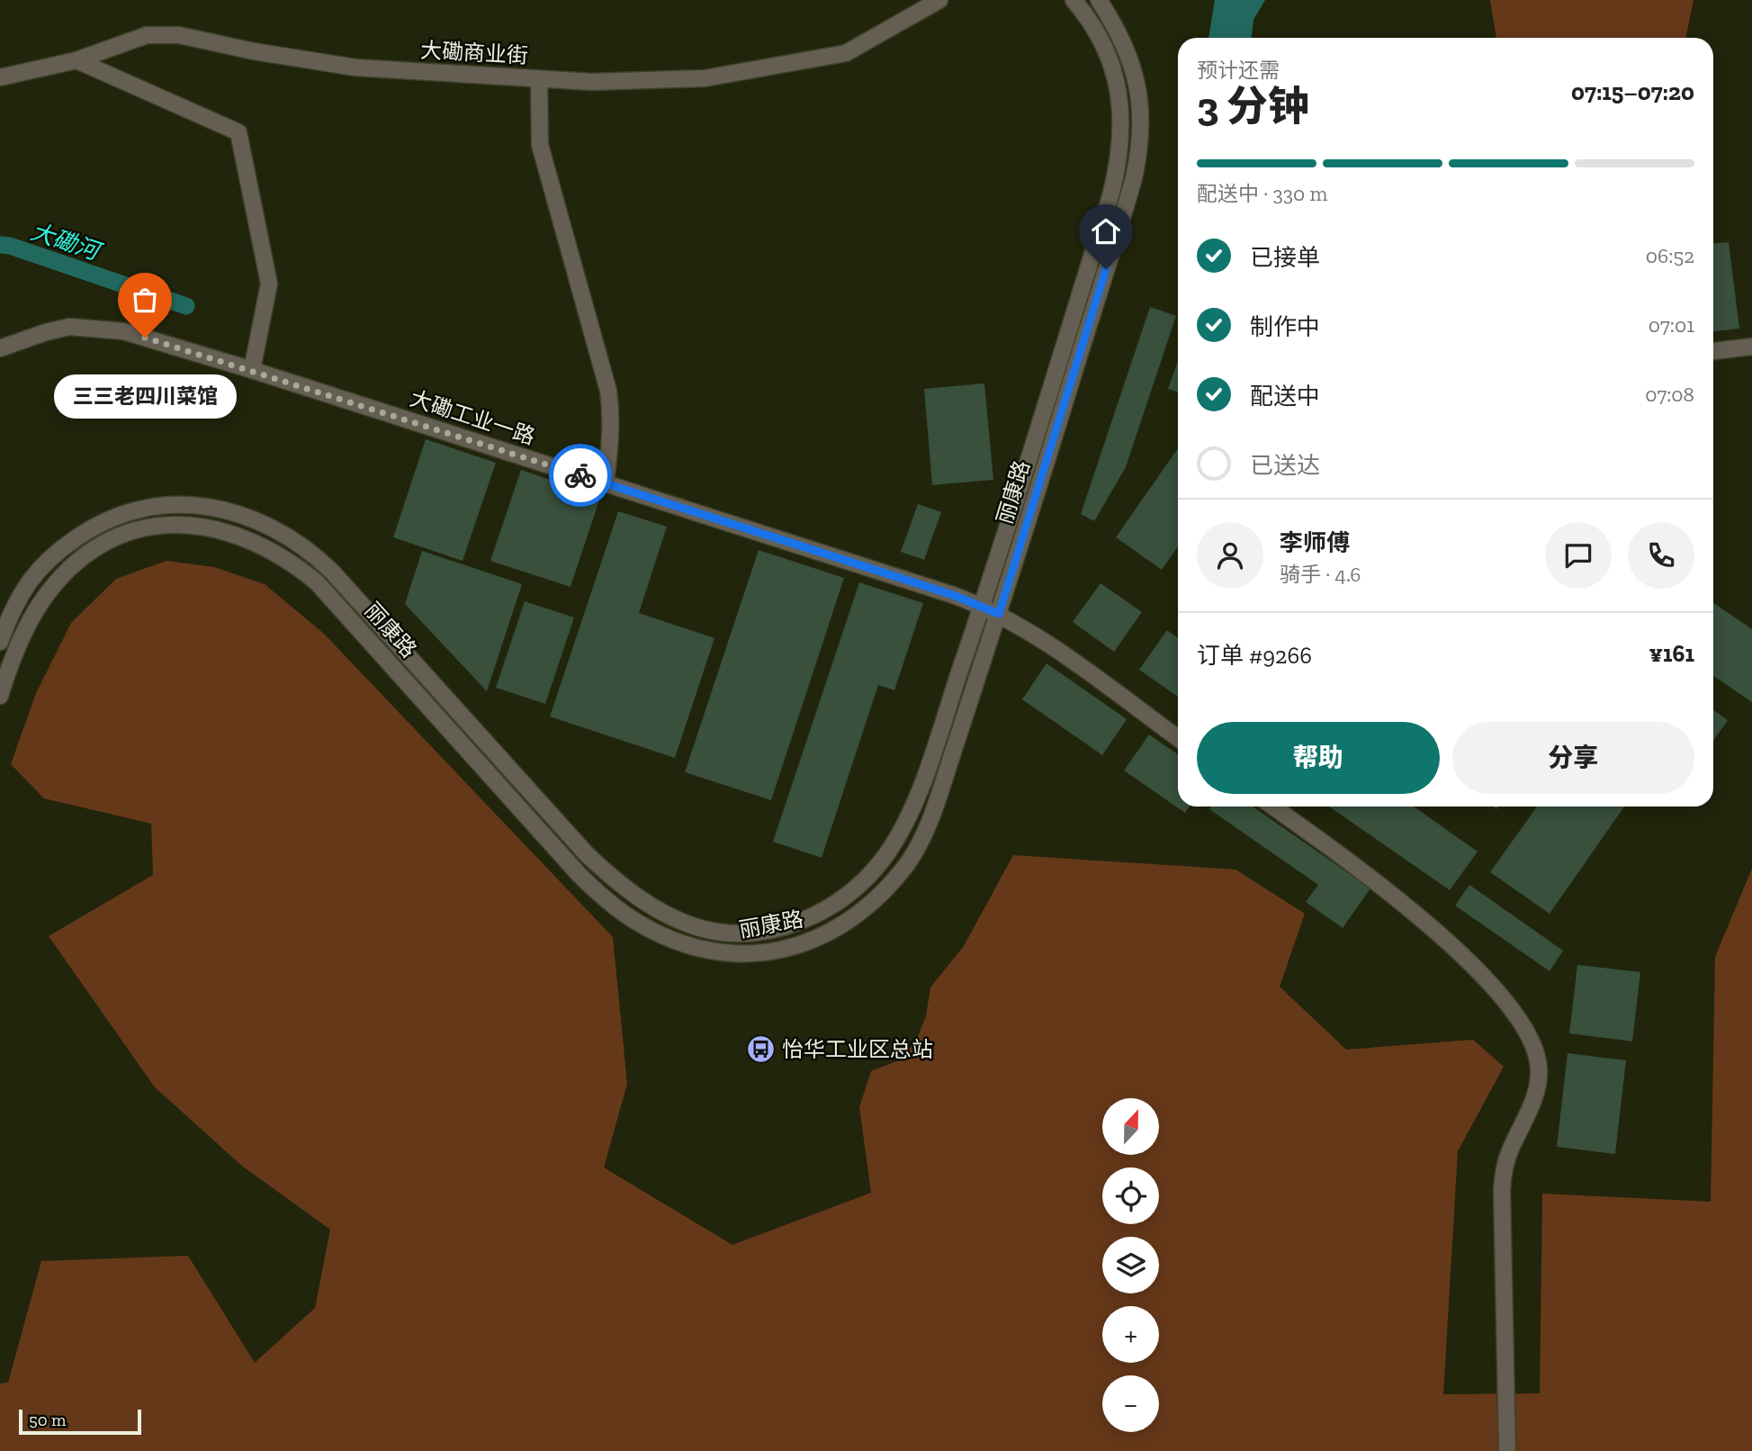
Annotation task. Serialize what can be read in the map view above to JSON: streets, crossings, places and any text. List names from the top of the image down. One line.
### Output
{"streets":{"street":["大磡商业街","大磡工业一路","丽康路"]},"crossings":[["大磡工业一路","丽康路"]],"water":["大磡河"],"places":{"other":["三三老四川菜馆"],"bus stop":["怡华工业区总站"]},"scale_bar":"50 m","north":"top","page":{"heading":["3 分钟","预计还需","07:15–07:20"],"panel":["李师傅","骑手 · 4.6","订单 #9266","¥161"],"bar":"配送中 · 330 m","list":[["已接单","06:52"],["制作中","07:01"],["配送中","07:08"],"已送达"],"bubble":"三三老四川菜馆","buttons":["帮助","分享"],"map_buttons":["+","−"],"scale":"50 m"}}
